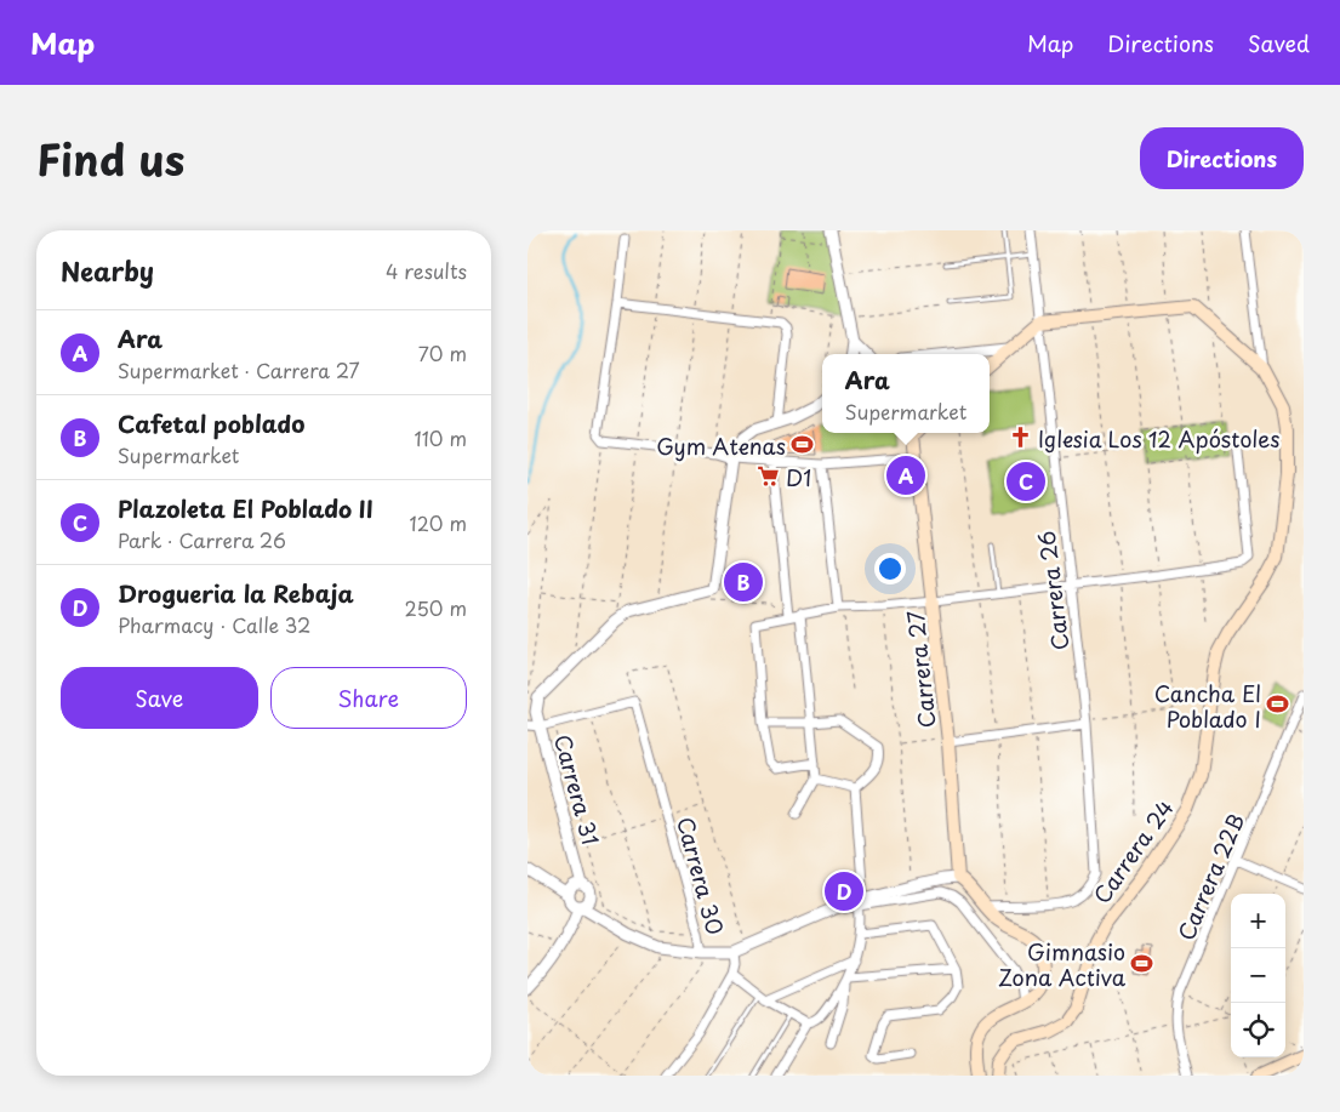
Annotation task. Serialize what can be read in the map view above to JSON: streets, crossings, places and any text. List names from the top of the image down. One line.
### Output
{"streets":{"main road":["Carrera 27","Carrera 24"],"street":["Carrera 26","Carrera 31","Carrera 30","Carrera 22B"]},"crossings":[["Carrera 26","Carrera 24"]],"places":{"church":["Iglesia Los 12 Apóstoles"],"sports":["Gym Atenas","Cancha El Poblado I","Gimnasio Zona Activa"],"supermarket":["D1"]},"page":{"header":"Map","nav":["Map","Directions","Saved"],"title":"Find us","buttons":["Directions",["Save","Share"]],"heading":["Nearby","4 results"],"list":[{"mark":"A","name":"Ara","note":"Supermarket · Carrera 27","value":"70 m"},{"mark":"B","name":"Cafetal poblado","note":"Supermarket","value":"110 m"},{"mark":"C","name":"Plazoleta El Poblado II","note":"Park · Carrera 26","value":"120 m"},{"mark":"D","name":"Drogueria la Rebaja","note":"Pharmacy · Calle 32","value":"250 m"}],"popup":["Ara","Supermarket"],"pins":["A","C","B","D"],"map_buttons":["+","−"]}}
